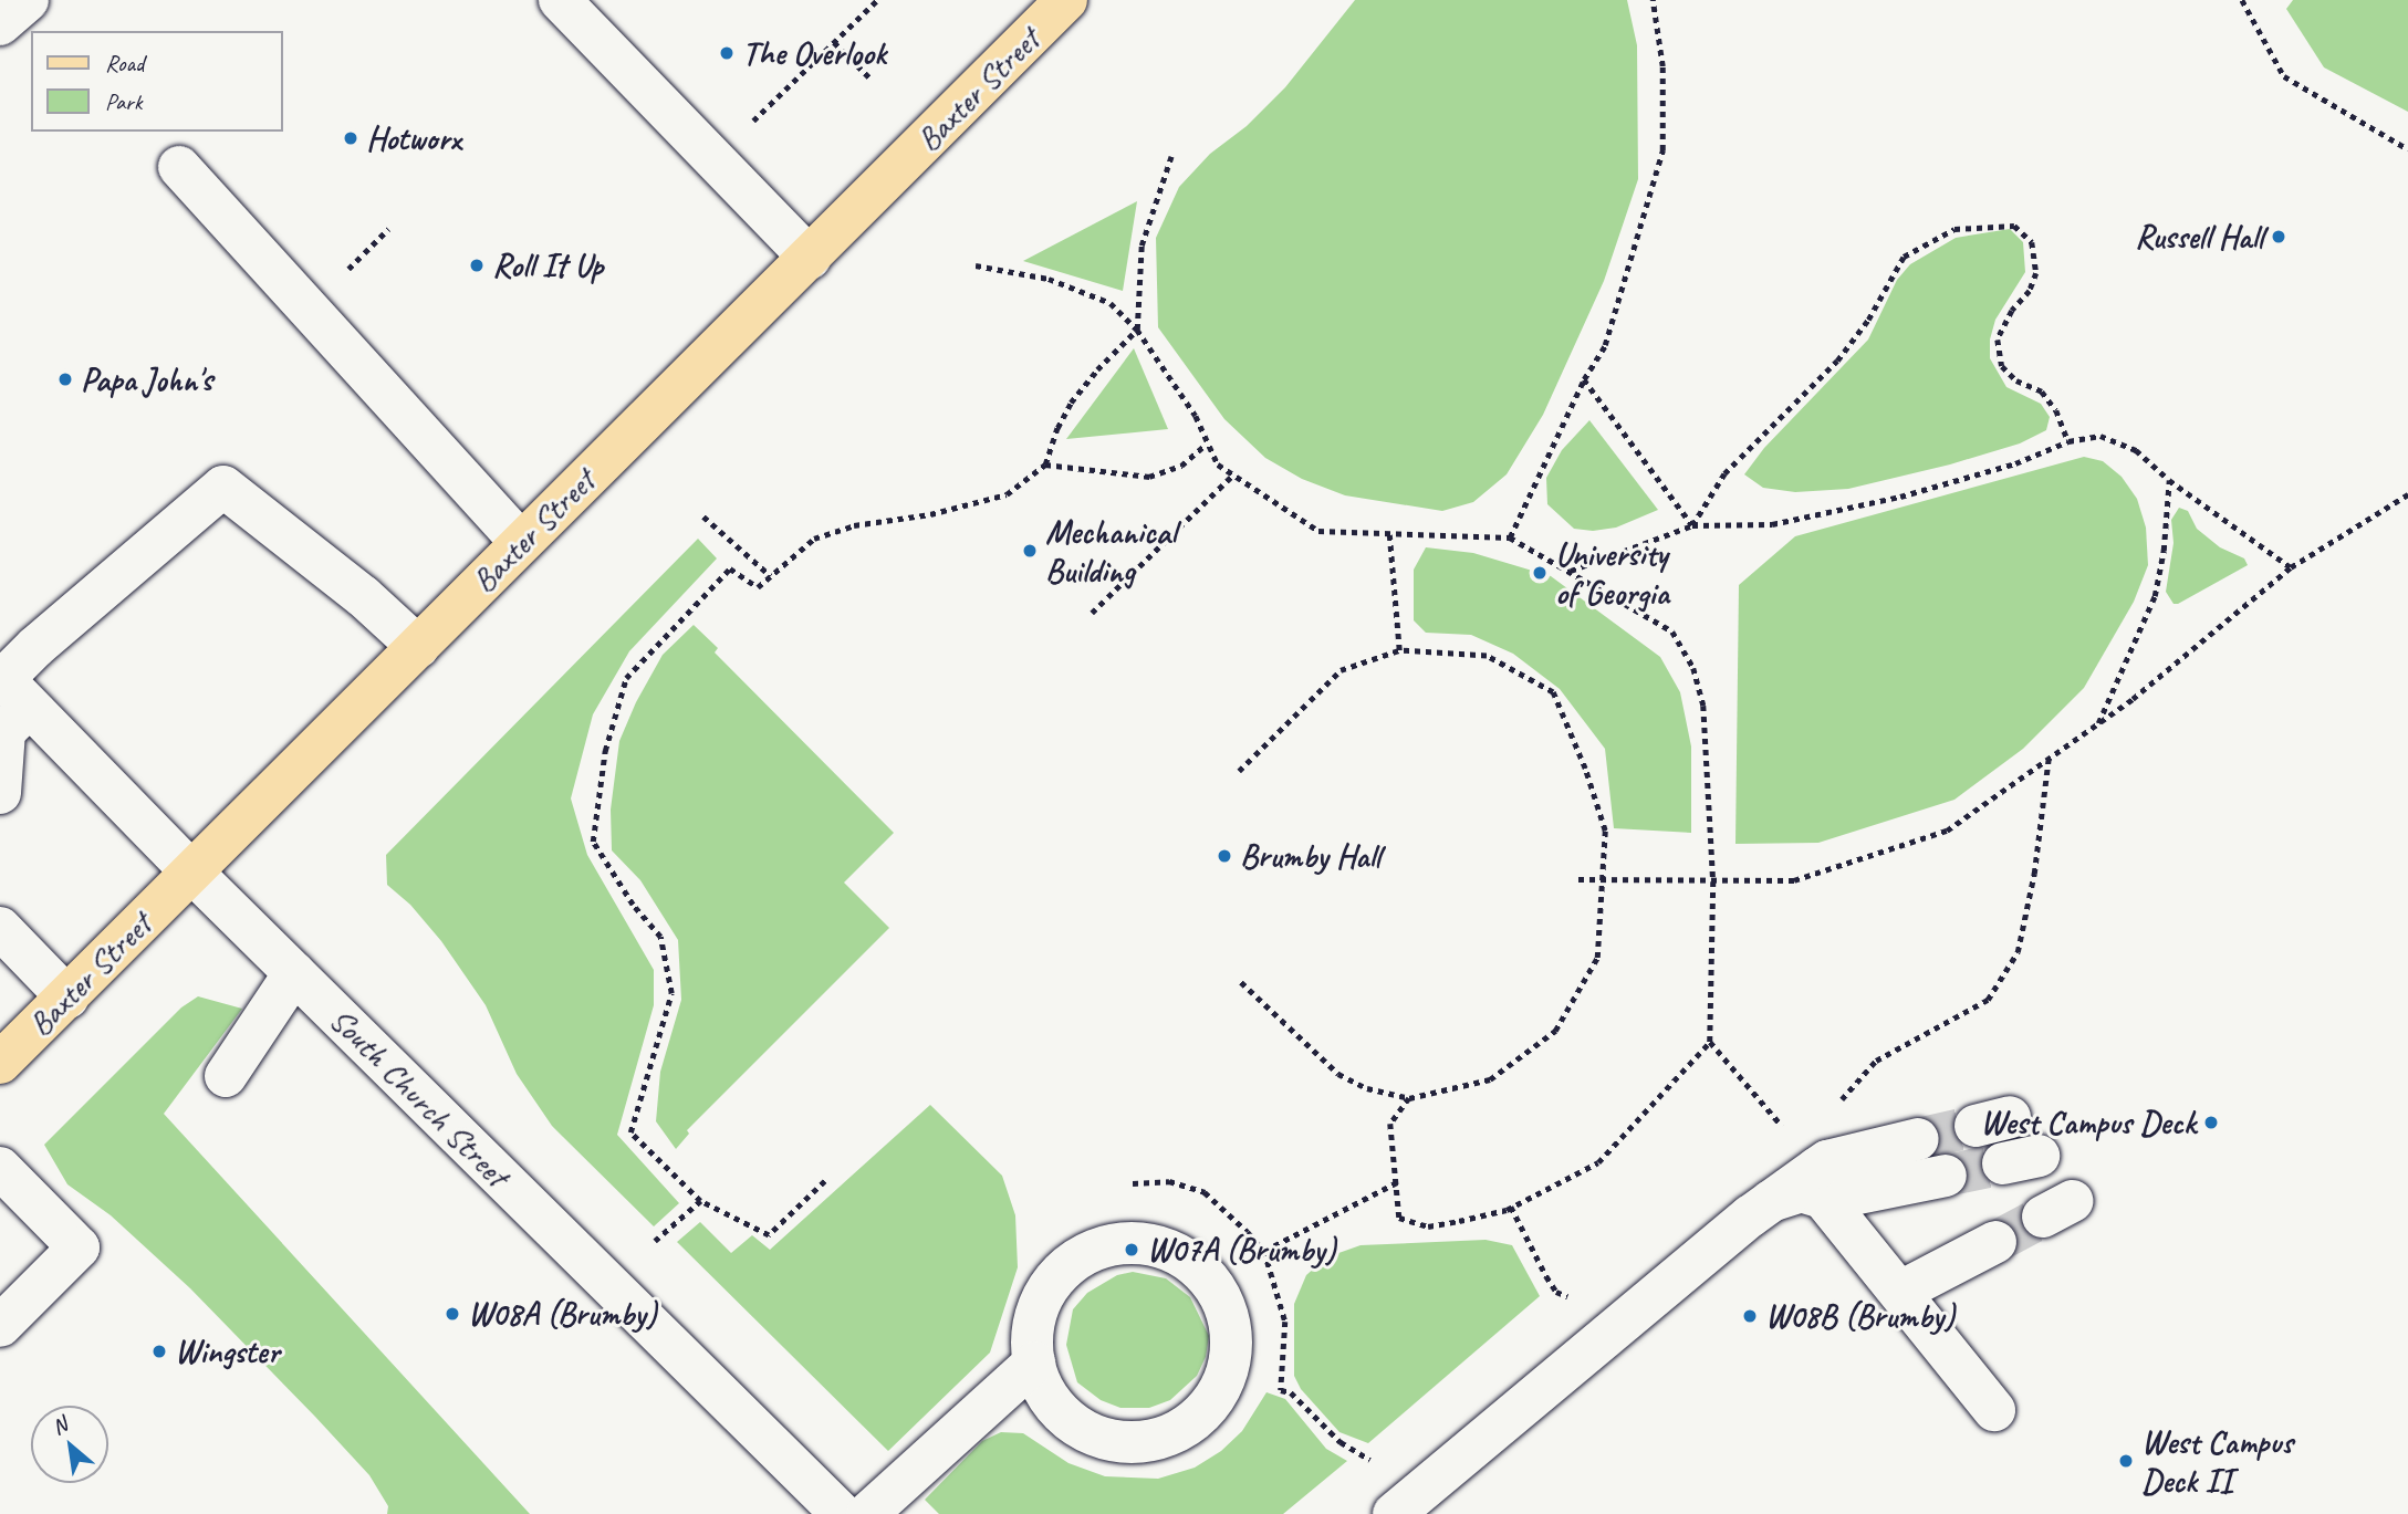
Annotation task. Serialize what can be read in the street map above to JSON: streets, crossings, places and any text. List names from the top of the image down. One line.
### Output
{"streets":{"main road":["Baxter Street"],"street":["South Church Street"]},"crossings":[["Baxter Street","South Church Street"]],"places":["The Overlook","Hotworx","Russell Hall","Roll It Up","Papa John's","Mechanical Building","University of Georgia","Brumby Hall","West Campus Deck","W07A (Brumby)","W08A (Brumby)","W08B (Brumby)","Wingster","West Campus Deck II"],"legend":["Road","Park"],"north":"top left"}
